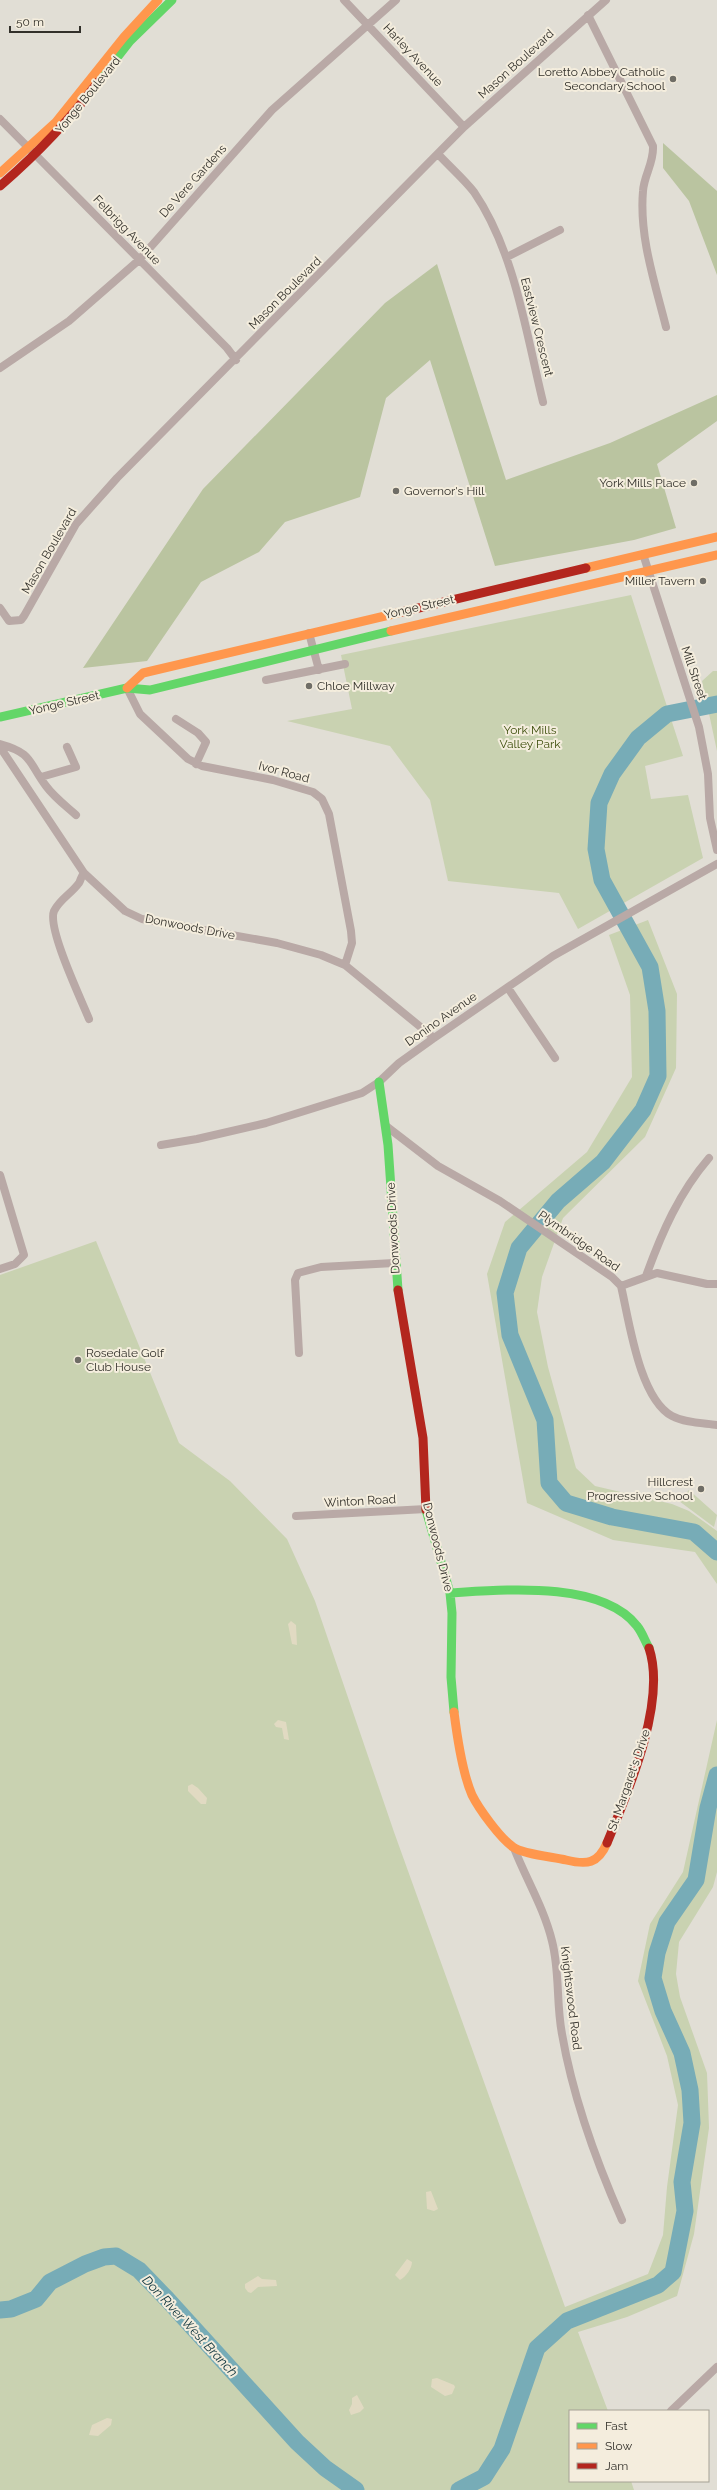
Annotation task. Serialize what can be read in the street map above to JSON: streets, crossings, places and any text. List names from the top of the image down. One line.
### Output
{"streets":{"street":["Harley Avenue","Mason Boulevard","Yonge Boulevard","De Vere Gardens","Felbrigg Avenue","Eastview Crescent","Yonge Street","Mill Street","Ivor Road","Donwoods Drive","Donino Avenue","Plymbridge Road","Winton Road","St. Margaret's Drive","Knightswood Road"]},"crossings":[["Harley Avenue","Mason Boulevard"],["Harley Avenue","De Vere Gardens"],["Mason Boulevard","Felbrigg Avenue"],["Mason Boulevard","Eastview Crescent"],["Yonge Boulevard","Felbrigg Avenue"],["De Vere Gardens","Felbrigg Avenue"],["Yonge Street","Mill Street"],["Yonge Street","Ivor Road"],["Ivor Road","Donwoods Drive"],["Donwoods Drive","Donino Avenue"],["Donwoods Drive","Plymbridge Road"],["Donwoods Drive","Winton Road"],["Donwoods Drive","St. Margaret's Drive"],["Donwoods Drive","Knightswood Road"],["St. Margaret's Drive","Knightswood Road"]],"water":["Don River West Branch"],"parks":["York Mills Valley Park"],"places":["Loretto Abbey Catholic Secondary School","York Mills Place","Governor's Hill","Miller Tavern","Chloe Millway","Rosedale Golf Club House","Hillcrest Progressive School"],"legend":["Fast","Slow","Jam"],"scale_bar":"50 m"}
